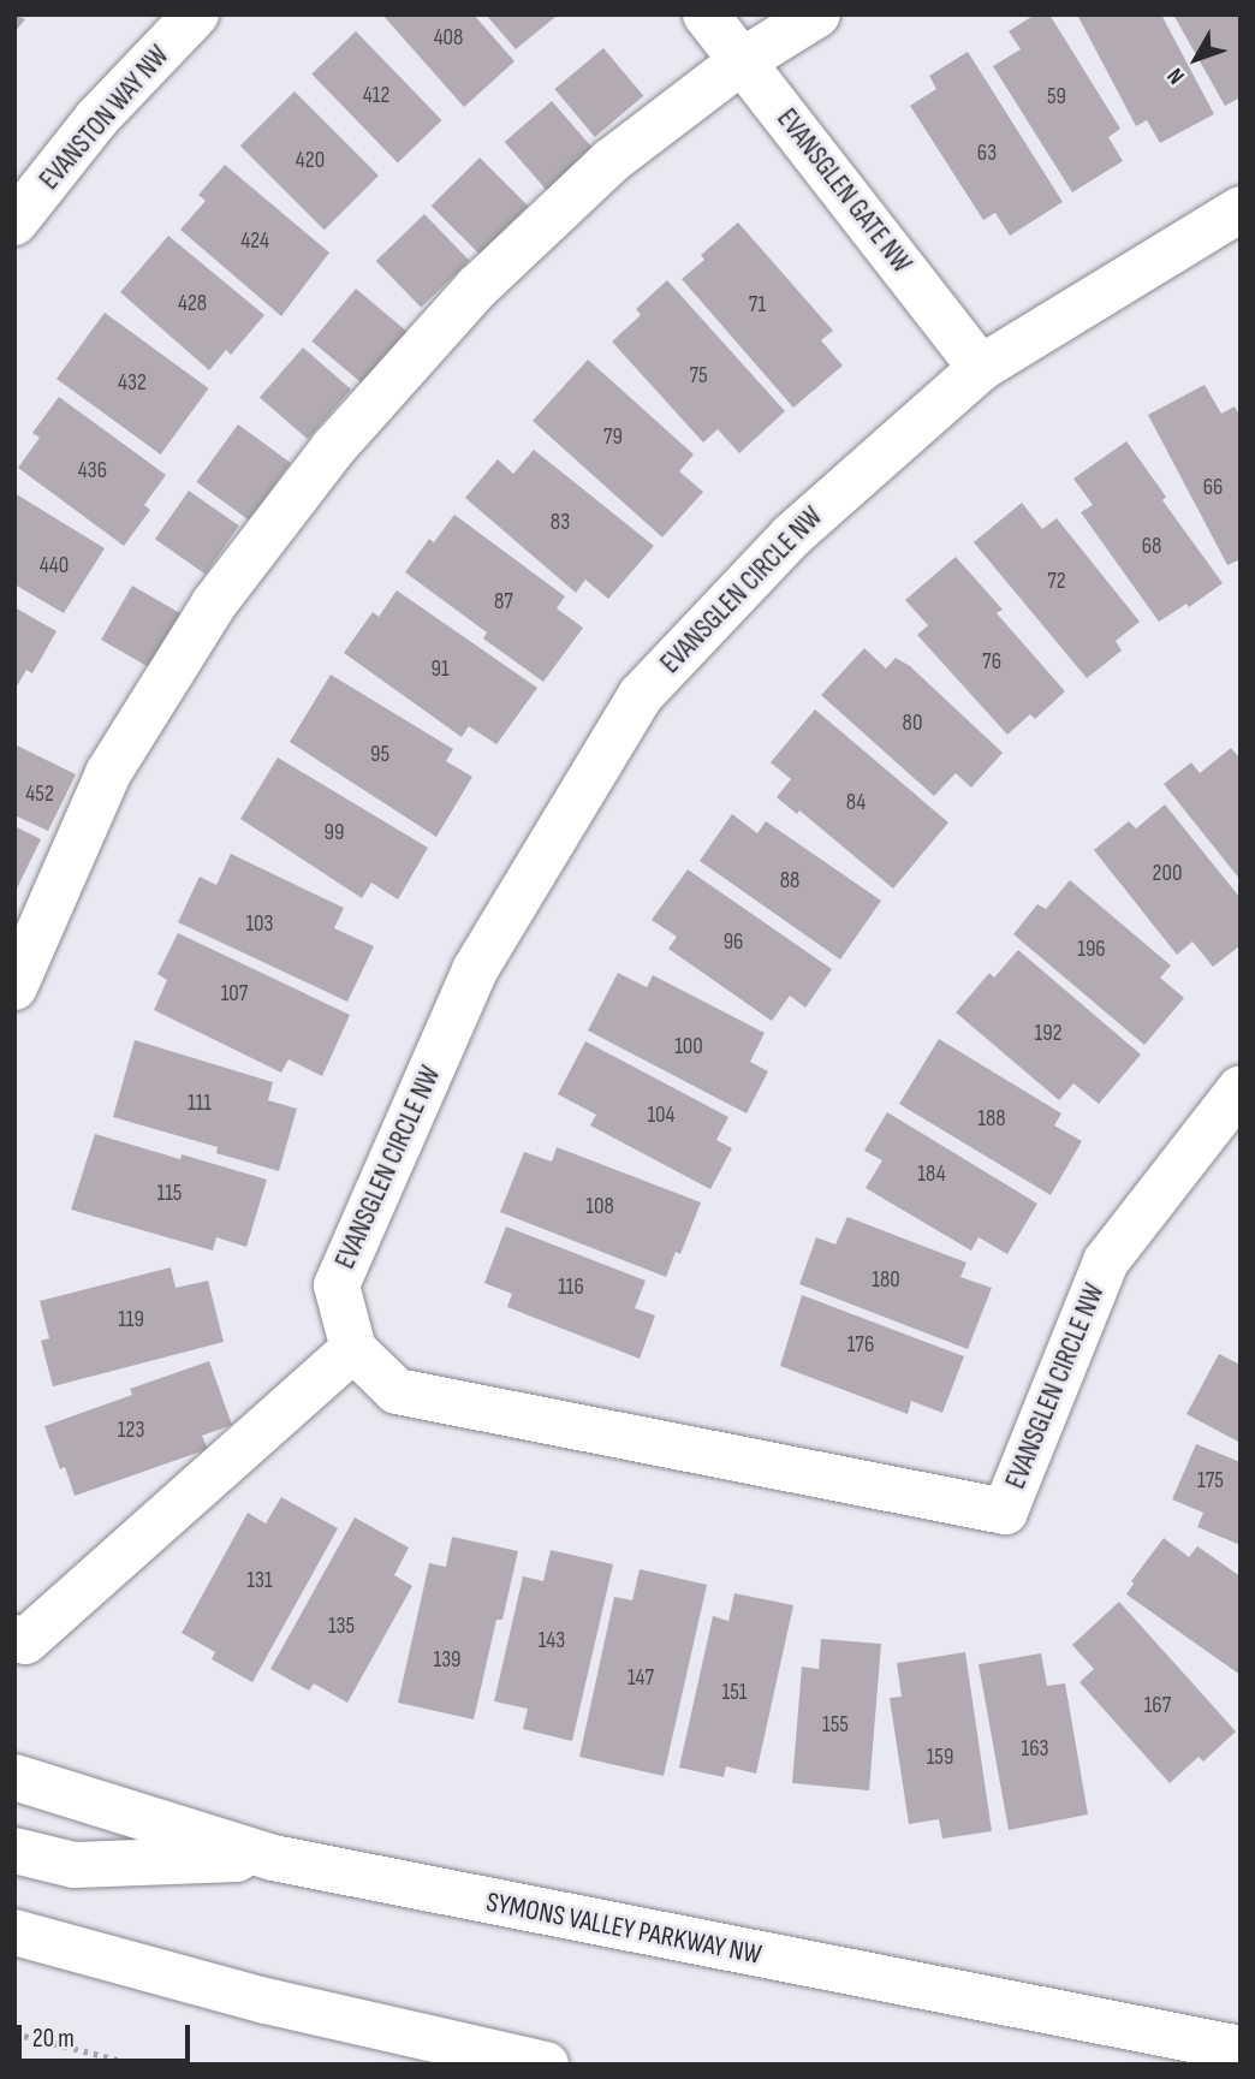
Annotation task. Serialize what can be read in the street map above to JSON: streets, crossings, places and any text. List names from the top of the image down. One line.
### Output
{"streets":{"street":["EVANSTON WAY NW","EVANSGLEN GATE NW","EVANSGLEN CIRCLE NW","SYMONS VALLEY PARKWAY NW"]},"crossings":[["EVANSGLEN GATE NW","EVANSGLEN CIRCLE NW"]],"house_numbers":["408","412","59","63","420","424","428","71","75","432","79","436","66","83","68","440","72","87","76","91","80","95","452","84","99","200","88","103","96","196","107","192","100","111","104","188","184","115","108","180","116","119","176","123","175","131","135","143","139","147","151","167","155","163","159"],"scale_bar":"20 m","north":"bottom left"}
